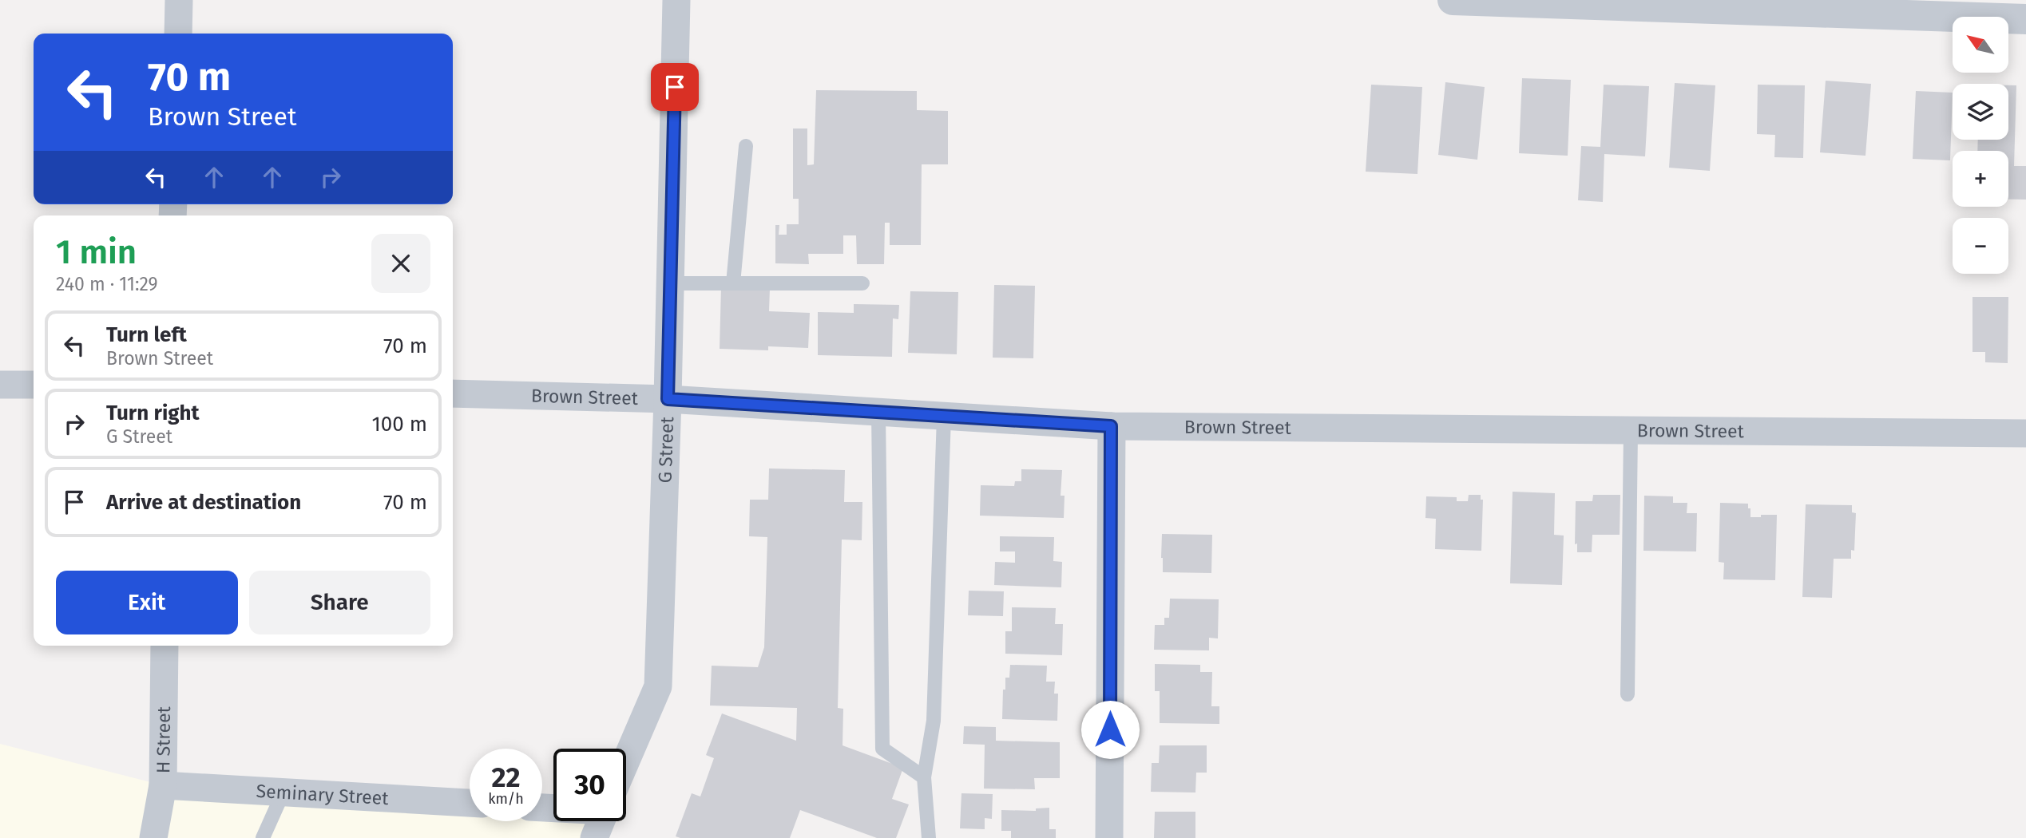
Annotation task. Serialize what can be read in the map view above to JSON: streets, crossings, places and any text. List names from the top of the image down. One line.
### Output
{"streets":{"street":["Brown Street","G Street","H Street","Seminary Street"]},"crossings":[["Brown Street","G Street"],["H Street","Seminary Street"]],"north":"top left","page":{"map_buttons":["+","−"],"turn":["70 m","Brown Street"],"heading":["1 min","240 m · 11:29"],"list":[{"name":"Turn left","note":"Brown Street","value":"70 m"},{"name":"Turn right","note":"G Street","value":"100 m"},{"name":"Arrive at destination","value":"70 m"}],"buttons":["Exit","Share"],"speed":"22 km/h","limit":"30"}}
